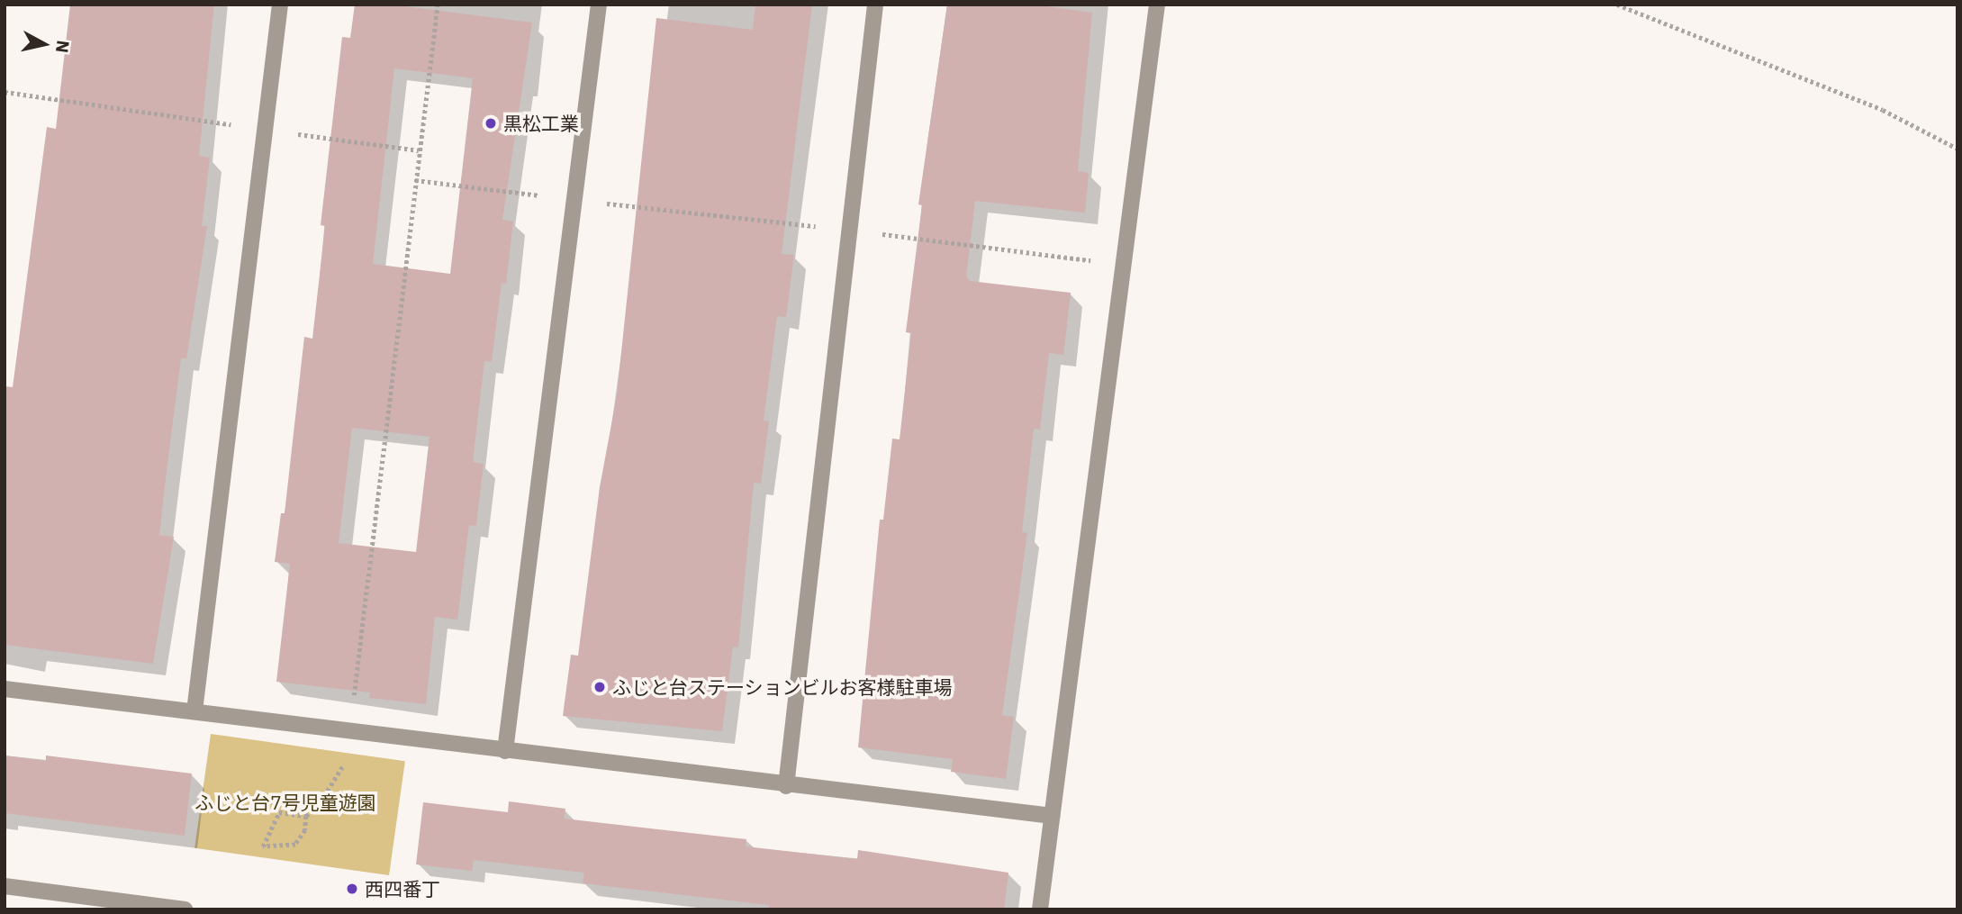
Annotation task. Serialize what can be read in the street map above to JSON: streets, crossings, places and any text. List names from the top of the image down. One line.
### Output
{"parks":["ふじと台7号児童遊園"],"places":["黒松工業","ふじと台ステーションビルお客様駐車場","西四番丁"],"north":"right"}
